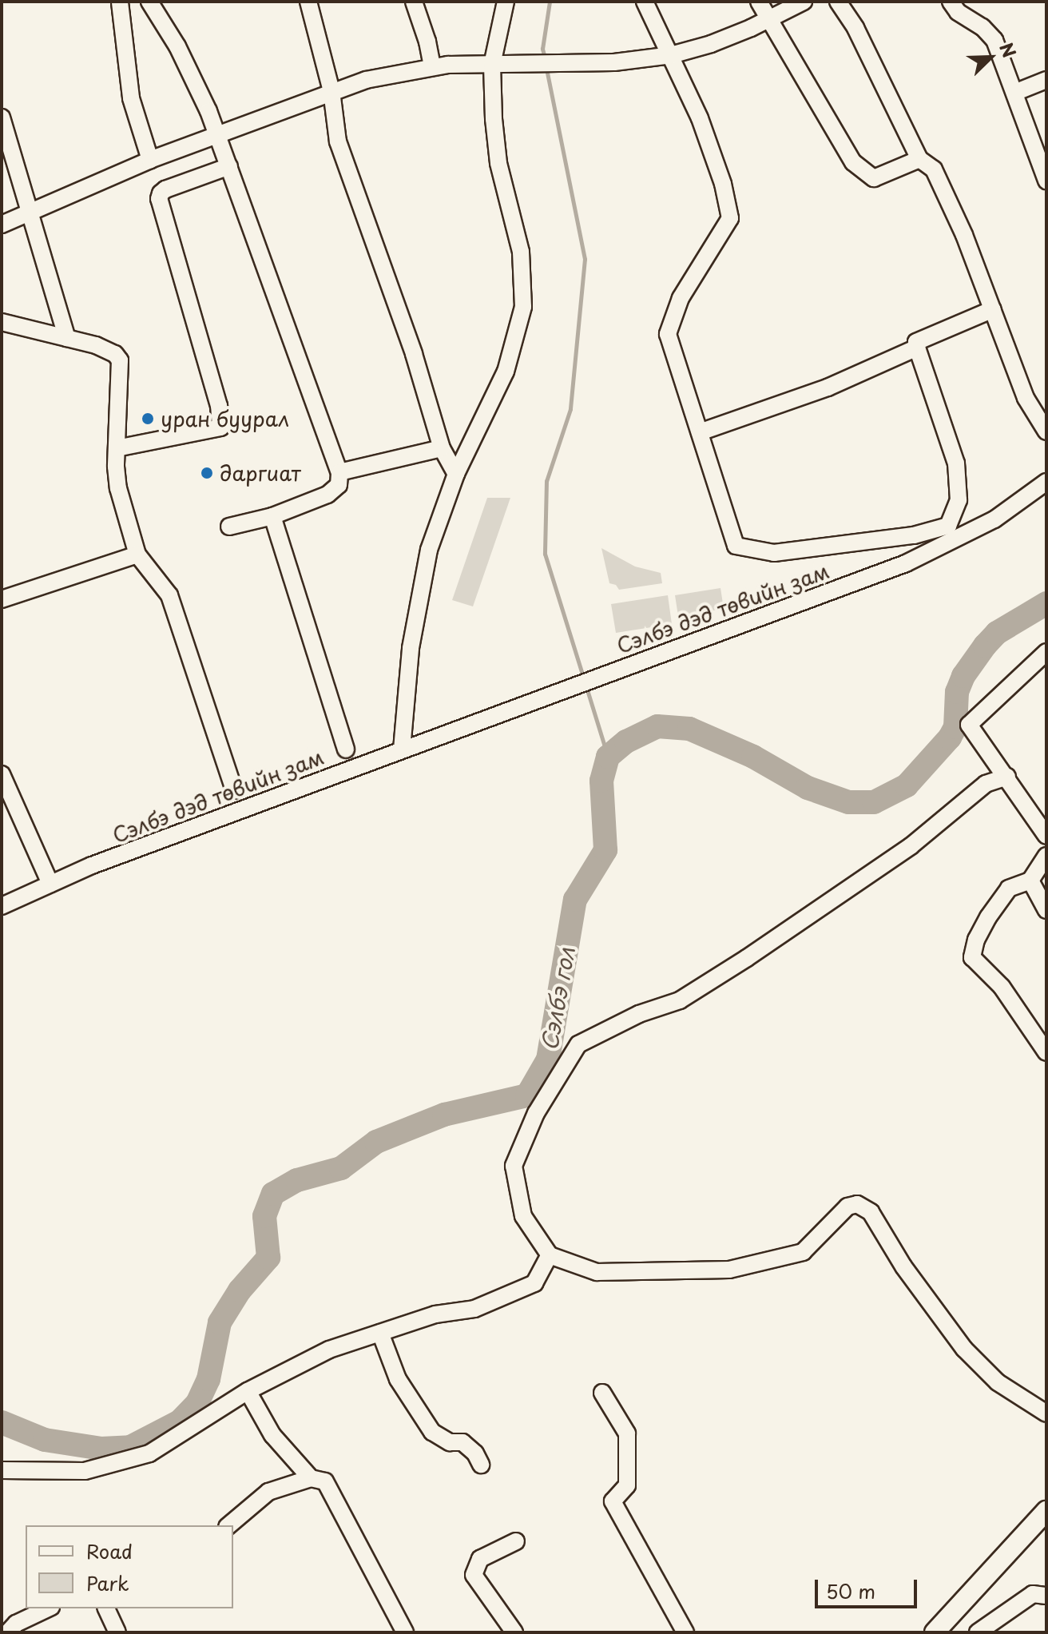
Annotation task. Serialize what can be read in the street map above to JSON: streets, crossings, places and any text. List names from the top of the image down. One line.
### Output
{"streets":{"street":["Сэлбэ дэд төвийн зам"]},"water":["Сэлбэ гол"],"places":["уран буурал","даргиат"],"legend":["Road","Park"],"scale_bar":"50 m","north":"top right"}
